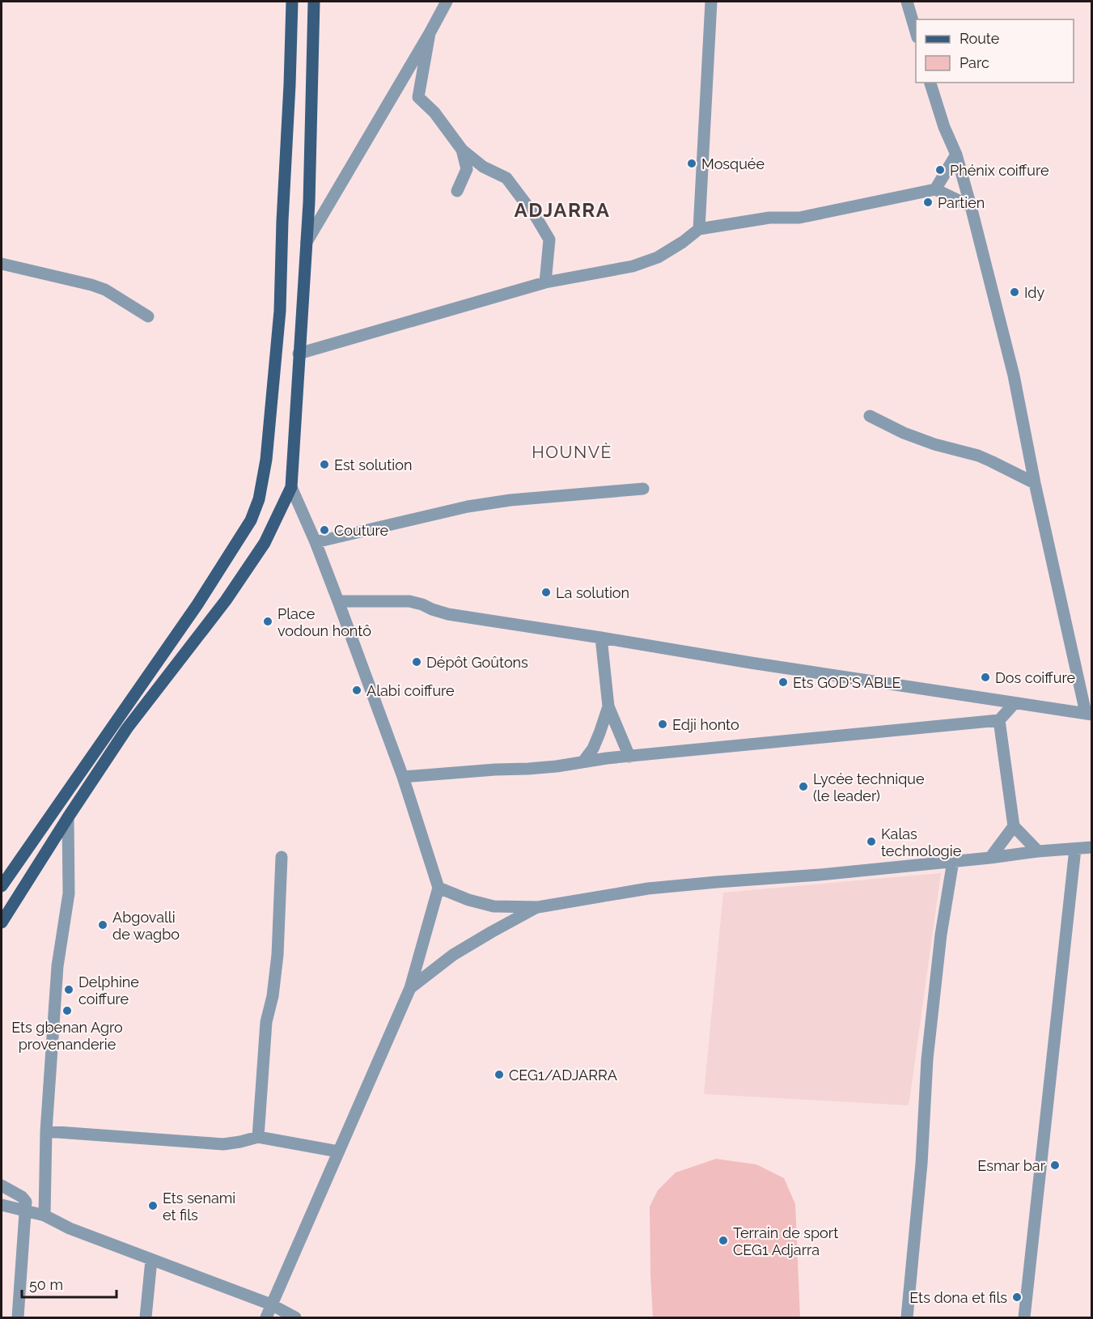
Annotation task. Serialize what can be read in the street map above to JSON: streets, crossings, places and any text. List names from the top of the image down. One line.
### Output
{"districts":["ADJARRA","HOUNVÈ"],"places":["Mosquée","Phénix coiffure","Partien","Idy","Est solution","Couture","La solution","Place vodoun hontô","Dépôt Goûtons","Dos coiffure","Ets GOD'S ABLE","Alabi coiffure","Edji honto","Lycée technique (le leader)","Kalas technologie","Abgovalli de wagbo","Delphine coiffure","Ets gbenan Agro provenanderie","CEG1/ADJARRA","Esmar bar","Ets senami et fils","Terrain de sport CEG1 Adjarra","Ets dona et fils"],"legend":["Route","Parc"],"scale_bar":"50 m"}
